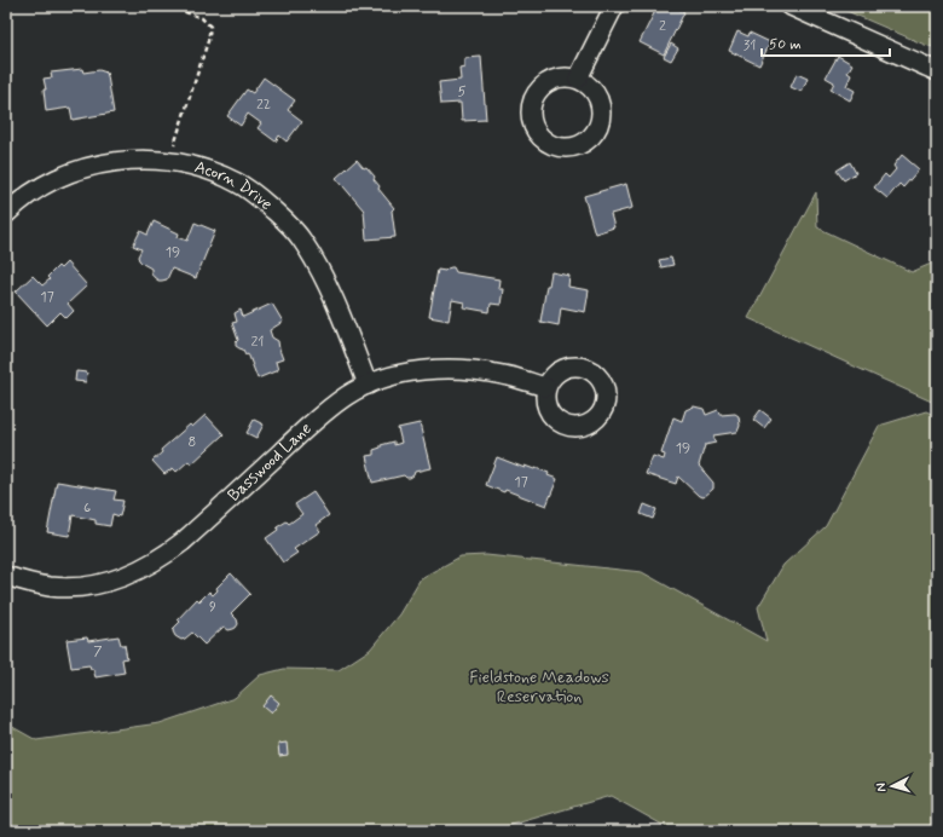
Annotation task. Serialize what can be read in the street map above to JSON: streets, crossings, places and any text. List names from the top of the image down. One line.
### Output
{"streets":{"street":["Acorn Drive","Basswood Lane"]},"crossings":[["Acorn Drive","Basswood Lane"]],"parks":["Fieldstone Meadows Reservation"],"house_numbers":["2","31","5","22","19","17","21","8","19","17","6","9","7"],"scale_bar":"50 m","north":"left"}
